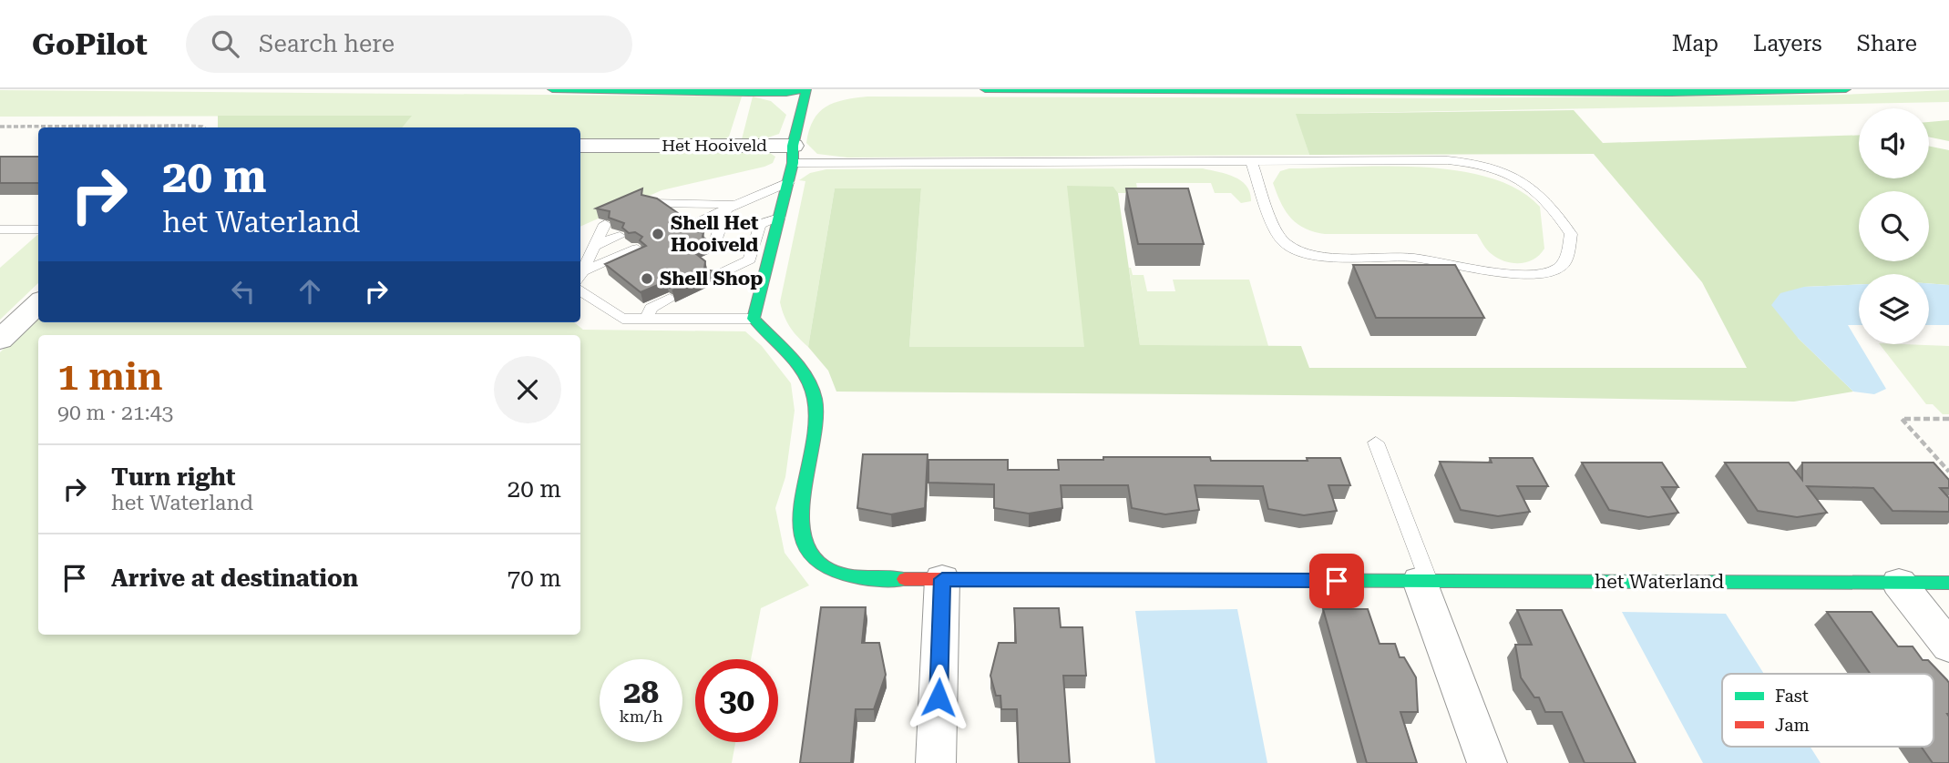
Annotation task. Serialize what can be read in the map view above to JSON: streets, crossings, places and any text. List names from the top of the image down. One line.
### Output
{"streets":{"street":["Het Hooiveld","het Waterland"]},"places":["Shell Het Hooiveld","Shell Shop"],"legend":["Fast","Jam"],"page":{"header":"GoPilot","search":"Search here","nav":["Map","Layers","Share"],"turn":["20 m","het Waterland"],"heading":["1 min","90 m · 21:43"],"list":[{"name":"Turn right","note":"het Waterland","value":"20 m"},{"name":"Arrive at destination","value":"70 m"}],"speed":"28 km/h","limit":"30"}}
